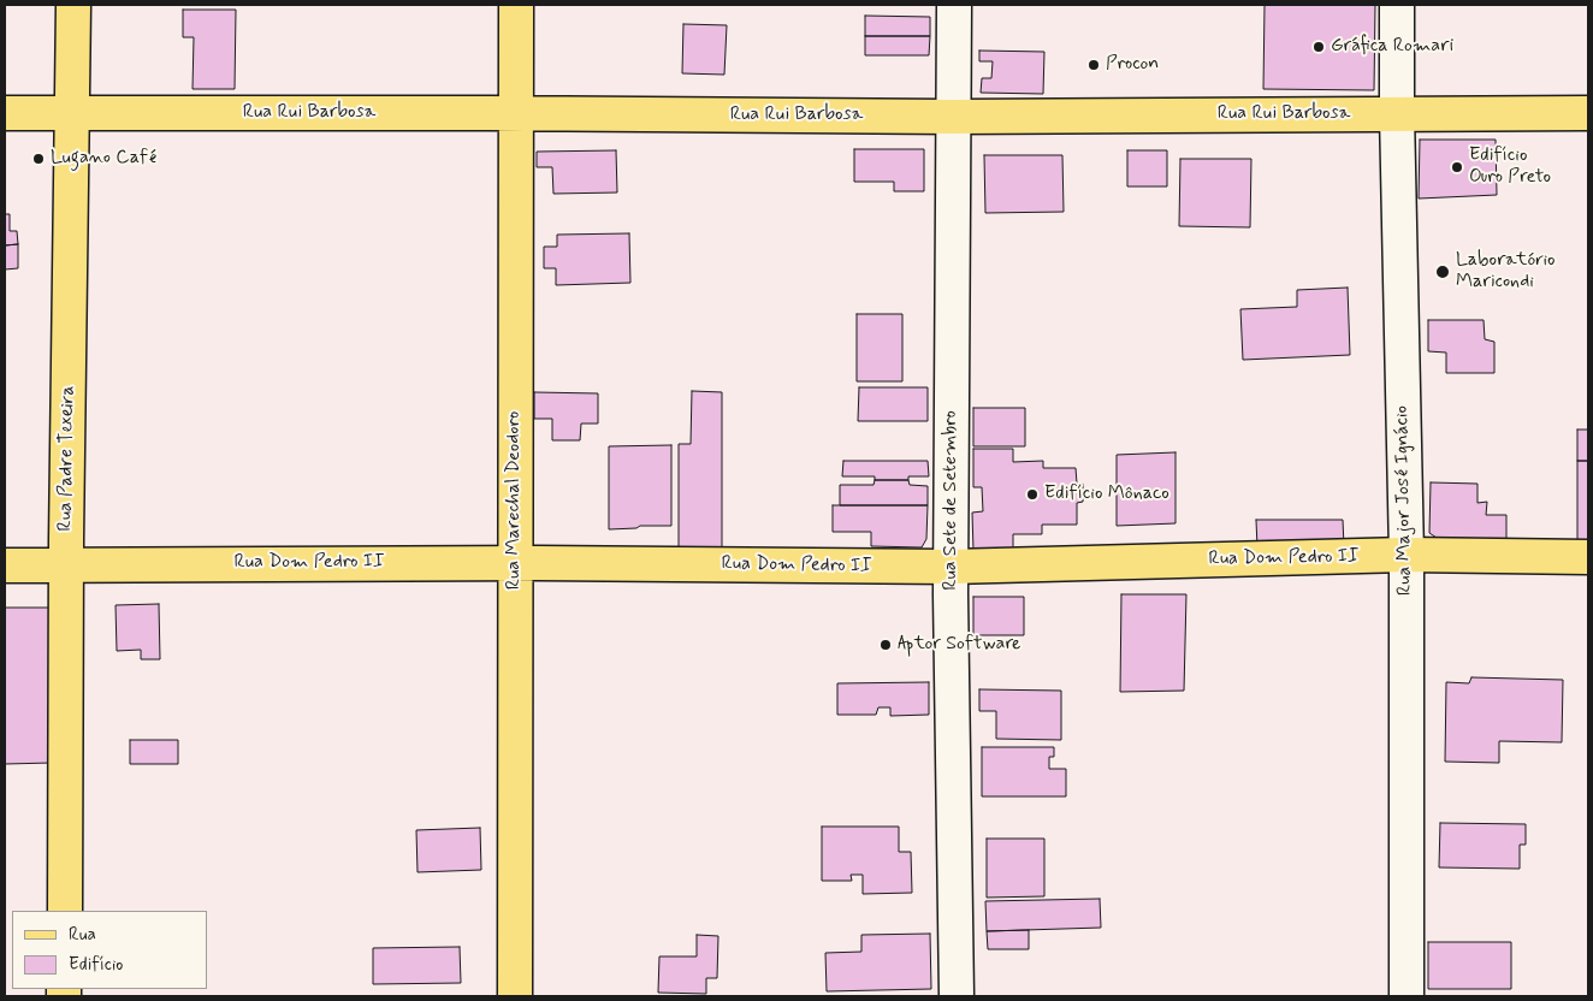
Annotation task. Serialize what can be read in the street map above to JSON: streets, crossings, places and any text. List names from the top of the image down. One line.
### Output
{"streets":{"main road":["Rua Rui Barbosa","Rua Padre Texeira","Rua Marechal Deodoro","Rua Dom Pedro II"],"street":["Rua Sete de Setembro","Rua Major José Ignácio"]},"crossings":[["Rua Rui Barbosa","Rua Padre Texeira"],["Rua Rui Barbosa","Rua Marechal Deodoro"],["Rua Rui Barbosa","Rua Sete de Setembro"],["Rua Rui Barbosa","Rua Major José Ignácio"],["Rua Padre Texeira","Rua Dom Pedro II"],["Rua Marechal Deodoro","Rua Dom Pedro II"],["Rua Sete de Setembro","Rua Dom Pedro II"],["Rua Major José Ignácio","Rua Dom Pedro II"]],"places":["Gráfica Romari","Procon","Lugano Café","Edifício Ouro Preto","Laboratório Maricondi","Edifício Mônaco","Aptor Software"],"legend":["Rua","Edifício"]}
